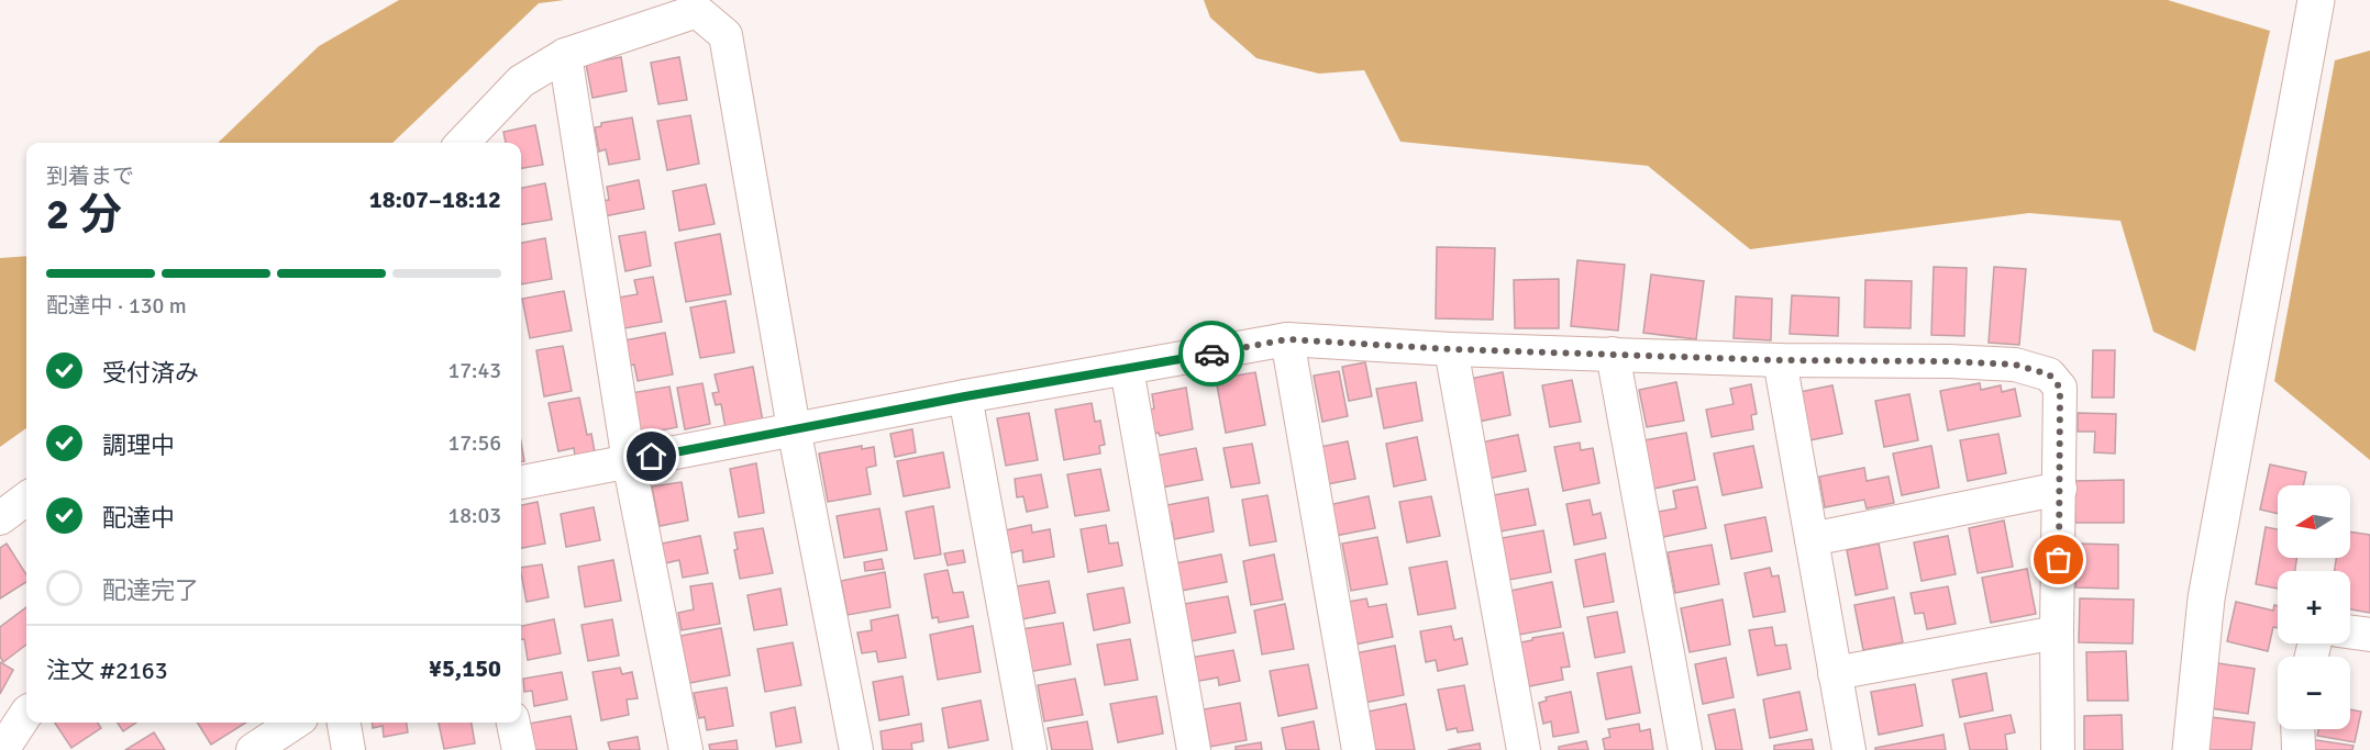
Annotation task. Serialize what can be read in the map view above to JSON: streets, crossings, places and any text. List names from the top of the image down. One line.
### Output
{"north":"left","page":{"heading":["2 分","到着まで","18:07–18:12"],"panel":["注文 #2163","¥5,150"],"bar":"配達中 · 130 m","list":[["受付済み","17:43"],["調理中","17:56"],["配達中","18:03"],"配達完了"],"map_buttons":["+","−"]}}
